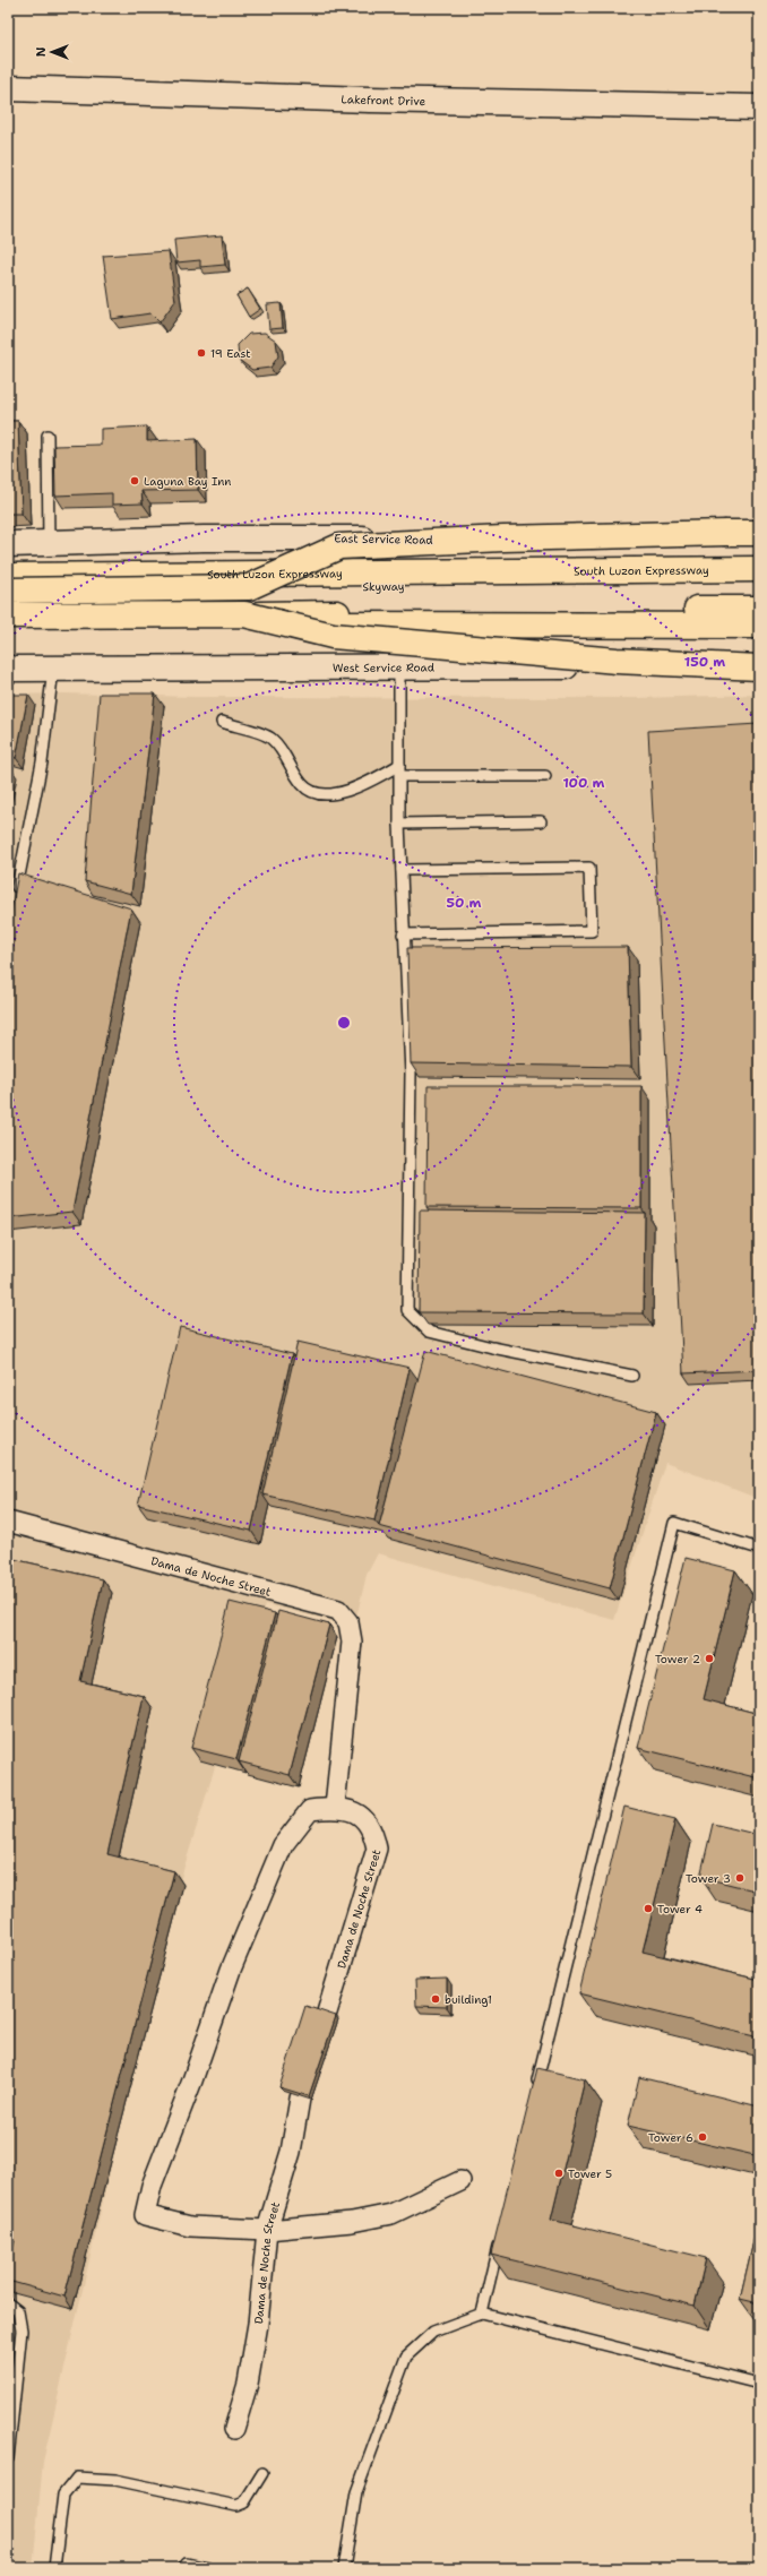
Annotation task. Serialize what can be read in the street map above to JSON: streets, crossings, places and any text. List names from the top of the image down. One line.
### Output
{"streets":{"highway":["South Luzon Expressway","Skyway"],"main road":["Lakefront Drive","East Service Road","West Service Road"],"street":["Dama de Noche Street"]},"places":["19 East","Laguna Bay Inn","Tower 2","Tower 3","Tower 4","building1","Tower 6","Tower 5"],"north":"left","rings":["150 m","100 m","50 m"]}
